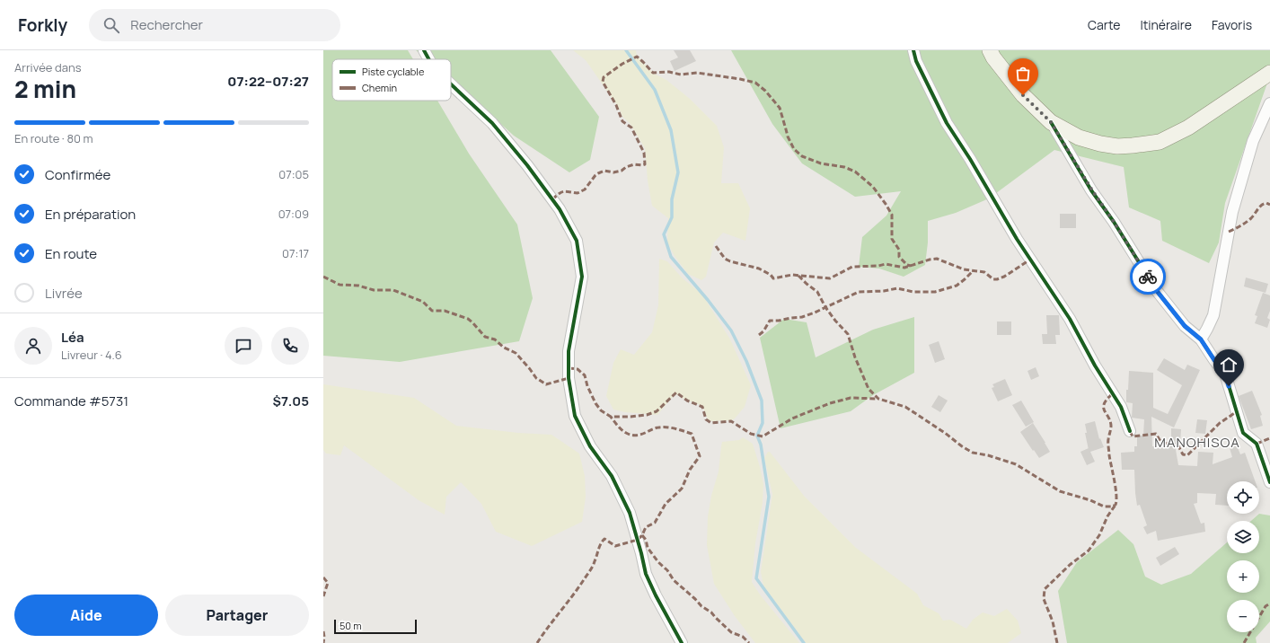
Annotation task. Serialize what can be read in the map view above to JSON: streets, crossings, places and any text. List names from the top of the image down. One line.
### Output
{"districts":["MANOHISOA"],"legend":["Piste cyclable","Chemin"],"scale_bar":"50 m","page":{"header":"Forkly","search":"Rechercher","nav":["Carte","Itinéraire","Favoris"],"heading":["2 min","Arrivée dans","07:22–07:27"],"panel":["Léa","Livreur · 4.6","Commande #5731","$7.05"],"bar":"En route · 80 m","list":[["Confirmée","07:05"],["En préparation","07:09"],["En route","07:17"],"Livrée"],"map_buttons":["+","−"],"buttons":["Aide","Partager"],"scale":"50 m"}}
